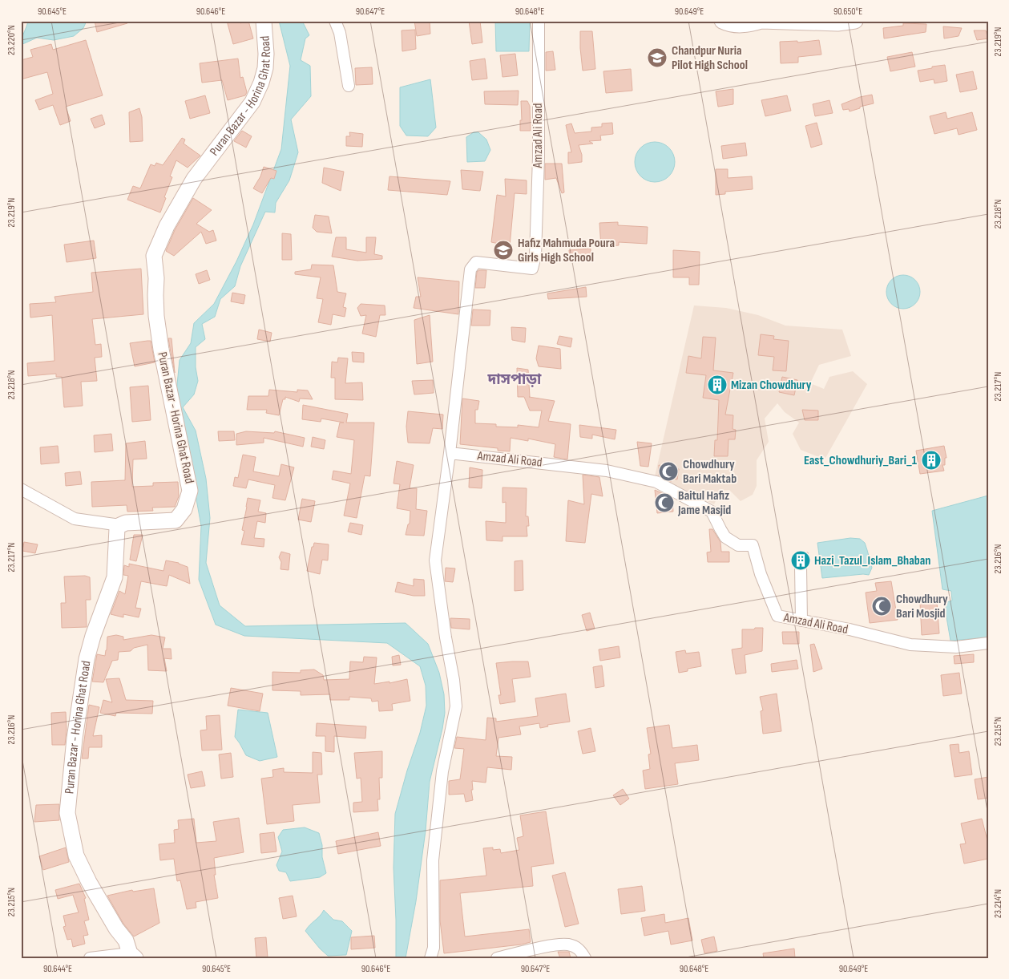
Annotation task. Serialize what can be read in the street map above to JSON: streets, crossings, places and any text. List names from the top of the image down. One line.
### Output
{"streets":{"main road":["Puran Bazar - Horina Ghat Road"],"street":["Amzad Ali Road"]},"districts":["দাসপাড়া"],"places":{"school or university":["Chandpur Nuria Pilot High School","Hafiz Mahmuda Poura Girls High School"],"building":["Mizan Chowdhury","East_Chowdhuriy_Bari_1","Hazi_Tazul_Islam_Bhaban"],"mosque":["Chowdhury Bari Maktab","Baitul Hafiz Jame Masjid","Chowdhury Bari Mosjid"]},"coordinates":["90.645°E","90.646°E","90.647°E","90.648°E","90.649°E","90.650°E","23.220°N","23.219°N","23.218°N","23.217°N","23.216°N","23.215°N","23.214°N","90.644°E"]}
